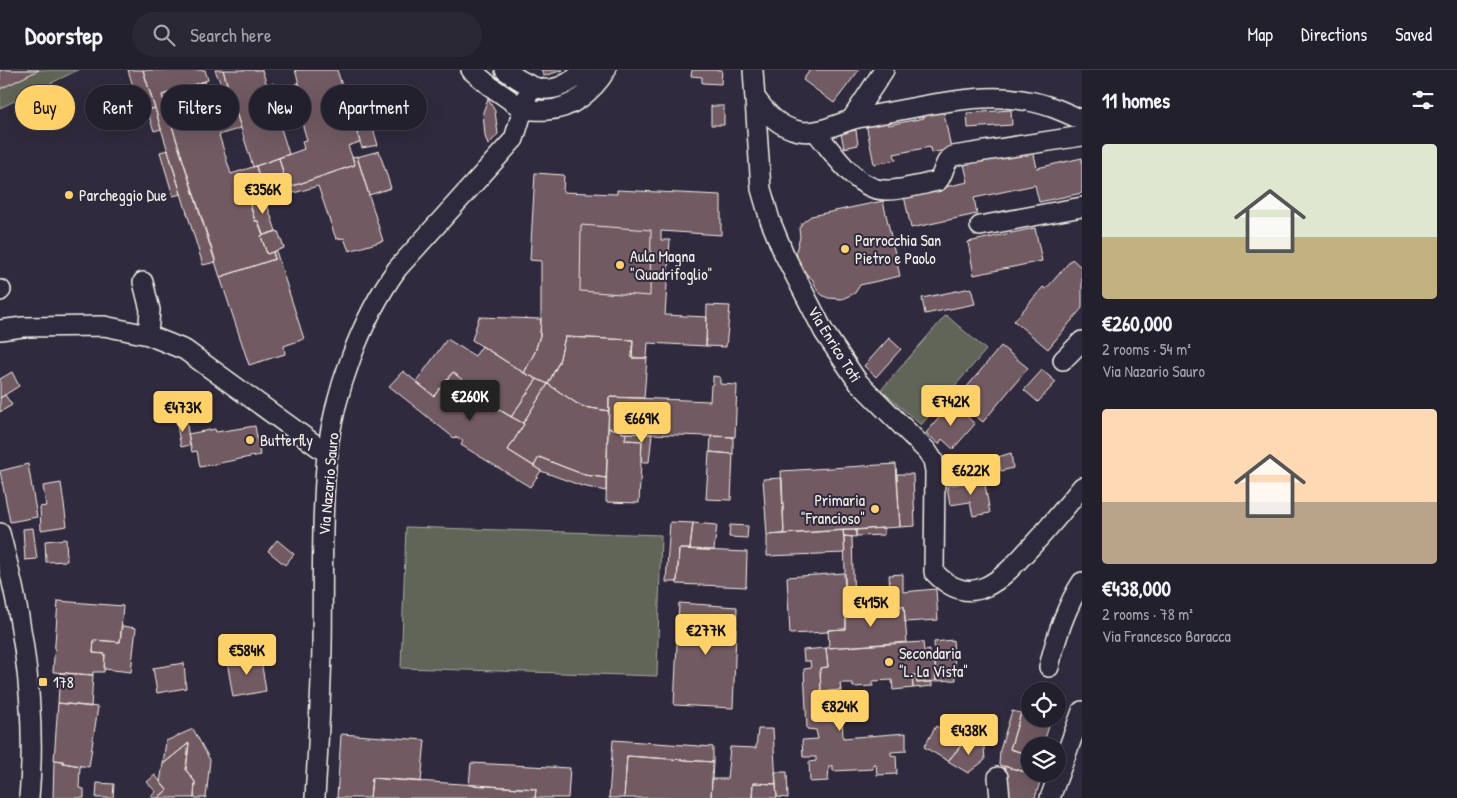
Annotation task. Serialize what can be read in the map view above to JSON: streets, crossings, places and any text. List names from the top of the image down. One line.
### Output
{"streets":{"street":["Via Enrico Toti","Via Nazario Sauro"]},"places":{"other":["Parcheggio Due","Parrocchia San Pietro e Paolo","Aula Magna \"Quadrifoglio\"","Butterfly","Primaria \"Francioso\"","Secondaria \"L. La Vista\""],"transit":["178"]},"page":{"header":"Doorstep","search":"Search here","nav":["Map","Directions","Saved"],"heading":"11 homes","chip":["Buy","Rent","Filters","New","Apartment"],"list":[{"name":"€260,000","note":"2 rooms · 54 m² · Via Nazario Sauro"},{"name":"€438,000","note":"2 rooms · 78 m² · Via Francesco Baracca"}],"price":["€356K","€260K","€742K","€473K","€669K","€622K","€415K","€277K","€584K","€824K","€438K"]}}
